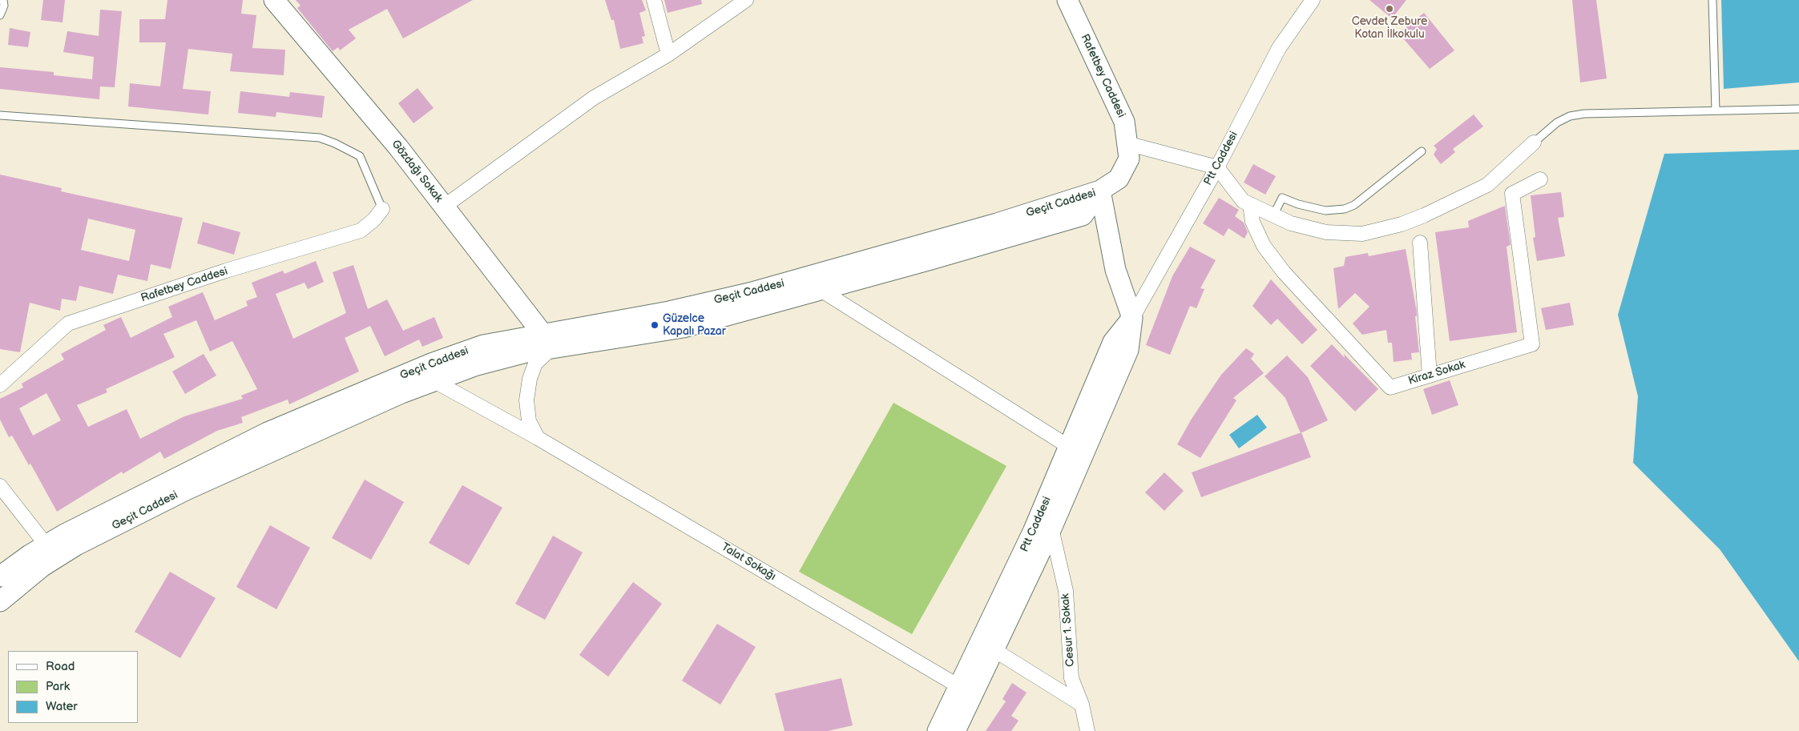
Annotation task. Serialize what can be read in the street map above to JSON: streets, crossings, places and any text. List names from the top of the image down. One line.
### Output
{"streets":{"main road":["Rafetbey Caddesi","Ptt Caddesi","Gözdağı Sokak","Geçit Caddesi"],"street":["Kiraz Sokak","Talat Sokağı","Cesur 1. Sokak"]},"crossings":[["Rafetbey Caddesi","Geçit Caddesi"],["Ptt Caddesi","Talat Sokağı"],["Ptt Caddesi","Cesur 1. Sokak"],["Gözdağı Sokak","Geçit Caddesi"],["Geçit Caddesi","Talat Sokağı"]],"places":["Cevdet Zebure Kotan İlkokulu","Güzelce Kapalı Pazar"],"legend":["Road","Park","Water"]}
